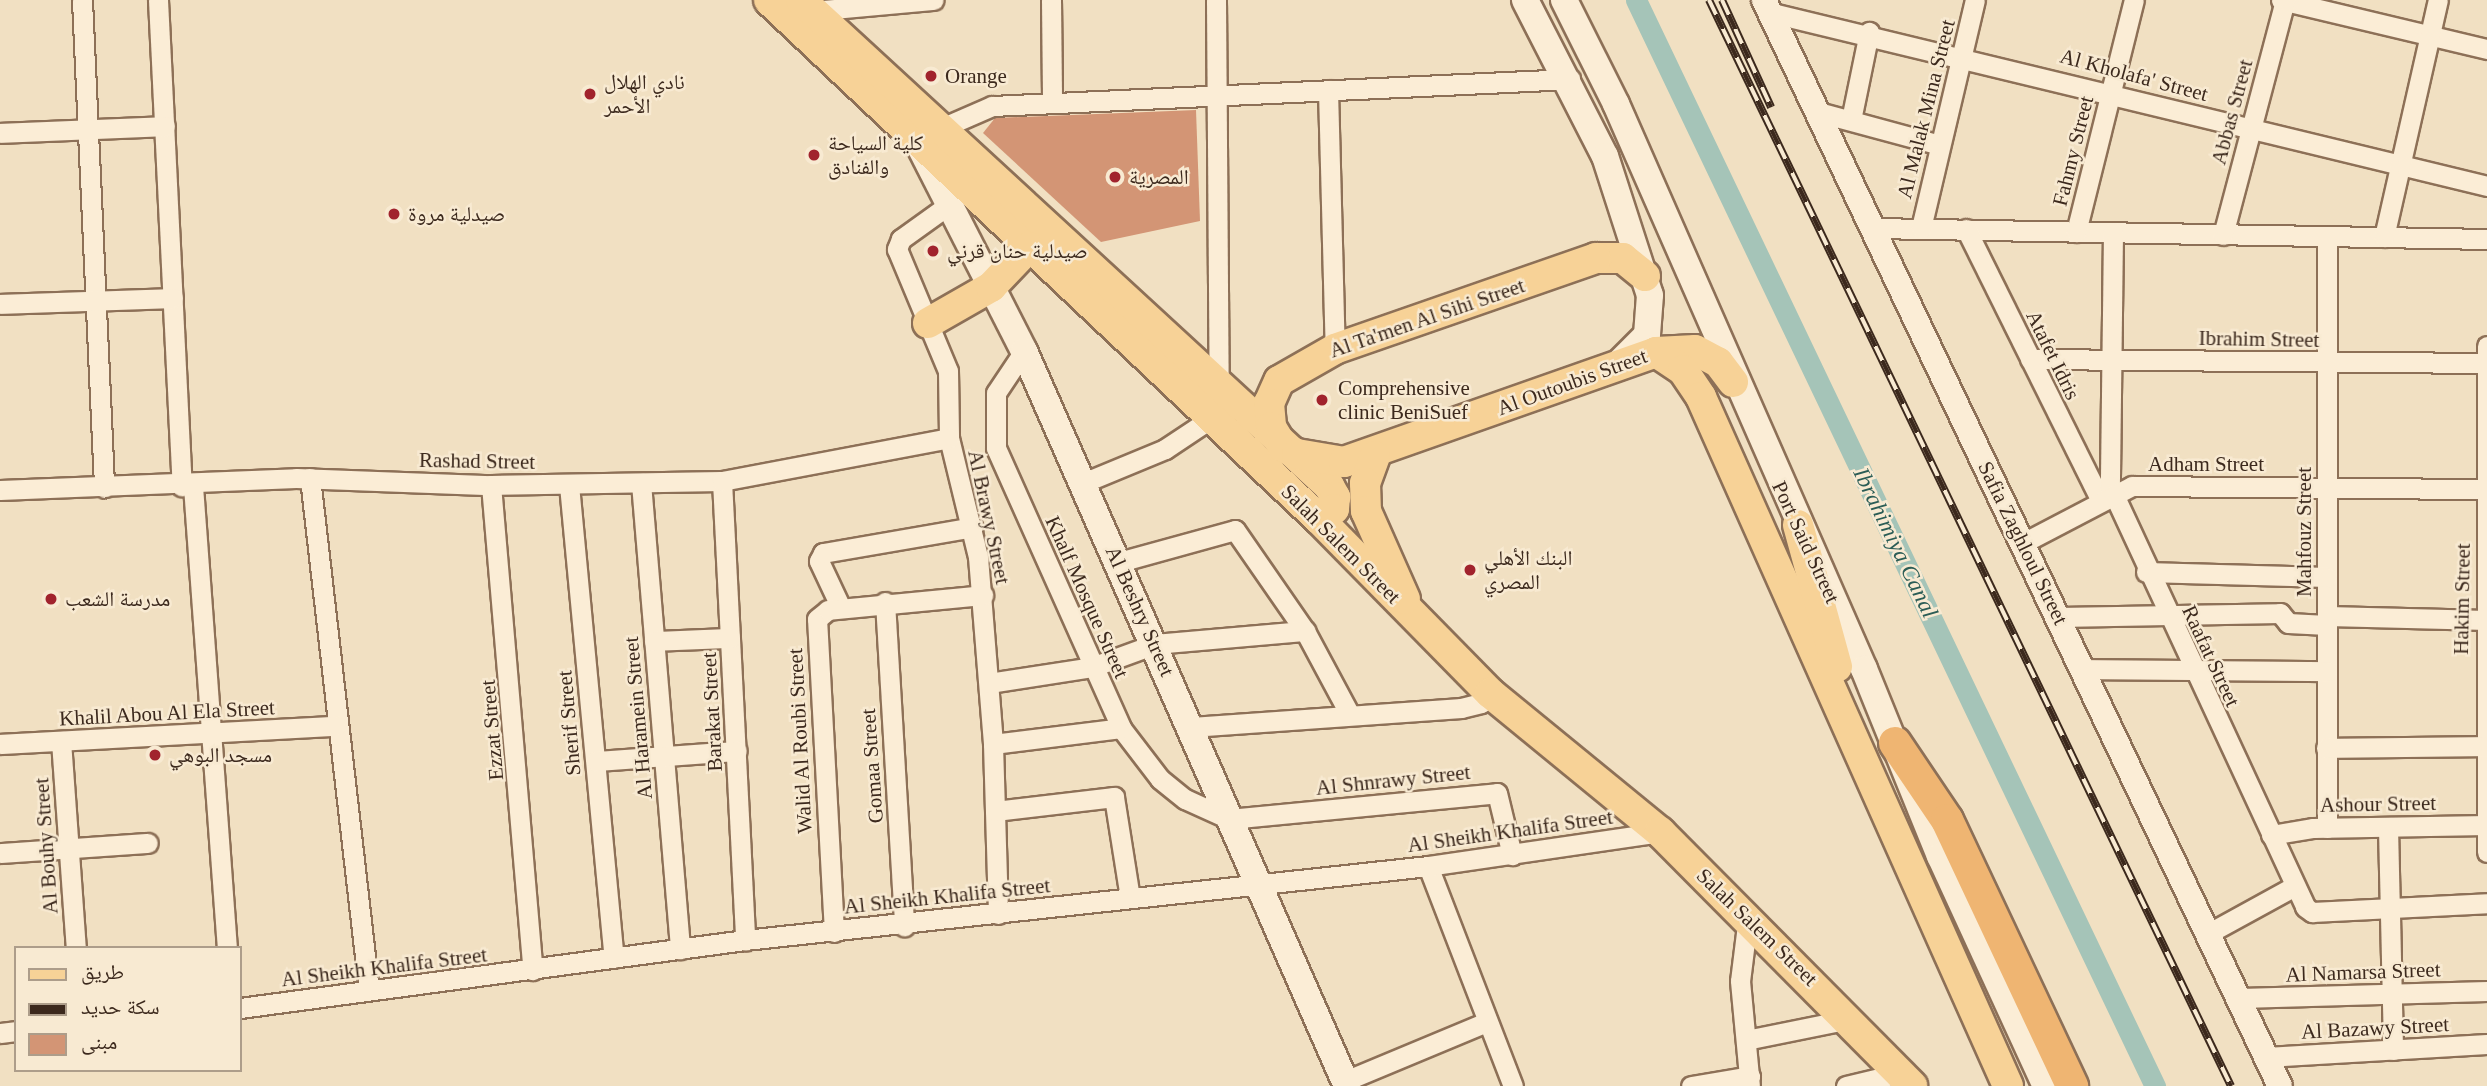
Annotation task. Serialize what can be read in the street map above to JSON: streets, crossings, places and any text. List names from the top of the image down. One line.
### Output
{"streets":{"main road":["Al Ta'men Al Sihi Street","Al Outoubis Street","Port Said Street","Salah Salem Street","Al Beshry Street"],"street":["Al Kholafa' Street","Al Malak Mina Street","Abbas Street","Fahmy Street","Ibrahim Street","Atafet Idris","Rashad Street","Adham Street","Al Brawy Street","Mahfouz Street","Safia Zaghloul Street","Khalf Mosque Street","Hakim Street","Raafat Street","Barakat Street","Khalil Abou Al Ela Street","Al Haramein Street","Sherif Street","Ezzat Street","Walid Al Roubi Street","Gomaa Street","Al Shnrawy Street","Ashour Street","Al Sheikh Khalifa Street","Al Bouhy Street","Al Namarsa Street","Al Bazawy Street"]},"crossings":[["Al Kholafa' Street","Al Malak Mina Street"],["Al Kholafa' Street","Abbas Street"],["Al Kholafa' Street","Fahmy Street"],["Al Kholafa' Street","Safia Zaghloul Street"],["Al Ta'men Al Sihi Street","Al Outoubis Street"],["Al Ta'men Al Sihi Street","Salah Salem Street"],["Ibrahim Street","Atafet Idris"],["Ibrahim Street","Mahfouz Street"],["Ibrahim Street","Hakim Street"],["Ibrahim Street","Raafat Street"],["Atafet Idris","Adham Street"],["Atafet Idris","Raafat Street"],["Al Outoubis Street","Port Said Street"],["Al Outoubis Street","Salah Salem Street"],["Rashad Street","Al Brawy Street"],["Rashad Street","Barakat Street"],["Rashad Street","Al Haramein Street"],["Rashad Street","Sherif Street"],["Rashad Street","Ezzat Street"],["Adham Street","Mahfouz Street"],["Adham Street","Safia Zaghloul Street"],["Adham Street","Hakim Street"],["Adham Street","Raafat Street"],["Al Brawy Street","Al Beshry Street"],["Al Brawy Street","Al Sheikh Khalifa Street"],["Mahfouz Street","Ashour Street"],["Safia Zaghloul Street","Al Namarsa Street"],["Safia Zaghloul Street","Al Bazawy Street"],["Salah Salem Street","Al Beshry Street"],["Salah Salem Street","Al Sheikh Khalifa Street"],["Khalf Mosque Street","Al Beshry Street"],["Khalf Mosque Street","Al Shnrawy Street"],["Hakim Street","Ashour Street"],["Al Beshry Street","Al Shnrawy Street"],["Al Beshry Street","Al Sheikh Khalifa Street"],["Raafat Street","Ashour Street"],["Barakat Street","Al Sheikh Khalifa Street"],["Khalil Abou Al Ela Street","Al Bouhy Street"],["Al Haramein Street","Al Sheikh Khalifa Street"],["Sherif Street","Al Sheikh Khalifa Street"],["Ezzat Street","Al Sheikh Khalifa Street"],["Walid Al Roubi Street","Al Sheikh Khalifa Street"],["Gomaa Street","Al Sheikh Khalifa Street"],["Al Shnrawy Street","Al Sheikh Khalifa Street"]],"water":["Ibrahimiya Canal"],"places":["Orange","نادي الهلال الأحمر","كلية السياحة والفنادق","المصرية","صيدلية مروة","صيدلية حنان قرني","Comprehensive clinic BeniSuef","البنك الأهلي المصري","مدرسة الشعب","مسجد البوهي"],"legend":["طريق","سكة حديد","مبنى"]}
